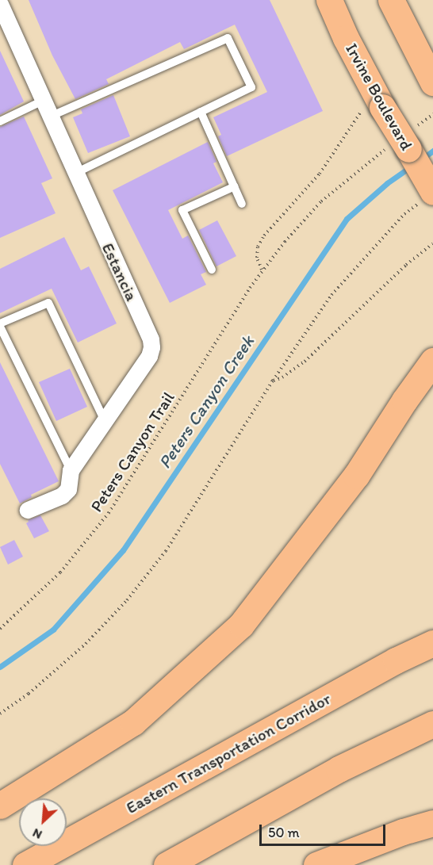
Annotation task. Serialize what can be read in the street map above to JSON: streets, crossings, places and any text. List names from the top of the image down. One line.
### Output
{"streets":{"main road":["Irvine Boulevard","Eastern Transportation Corridor"],"street":["Estancia"],"path":["Peters Canyon Trail"]},"water":["Peters Canyon Creek"],"scale_bar":"50 m","north":"bottom left"}
